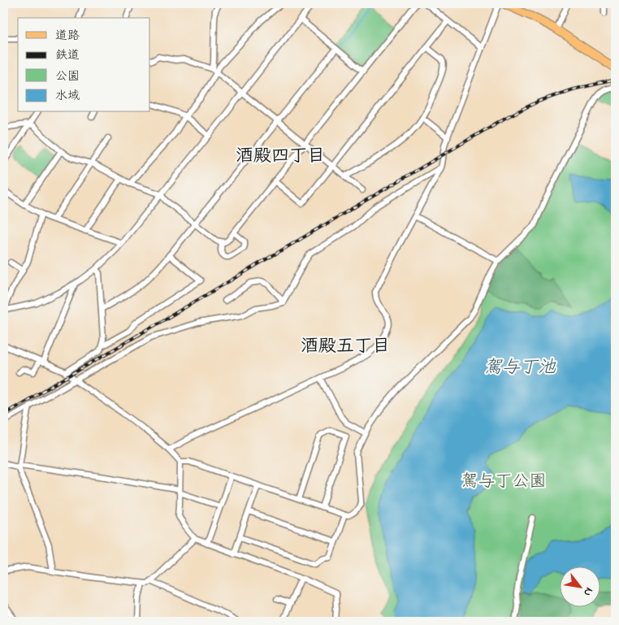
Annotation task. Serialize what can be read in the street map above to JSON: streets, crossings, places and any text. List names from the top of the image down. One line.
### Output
{"districts":["酒殿四丁目","酒殿五丁目"],"water":["駕与丁池"],"parks":["駕与丁公園"],"legend":["道路","鉄道","公園","水域"],"north":"bottom right"}
